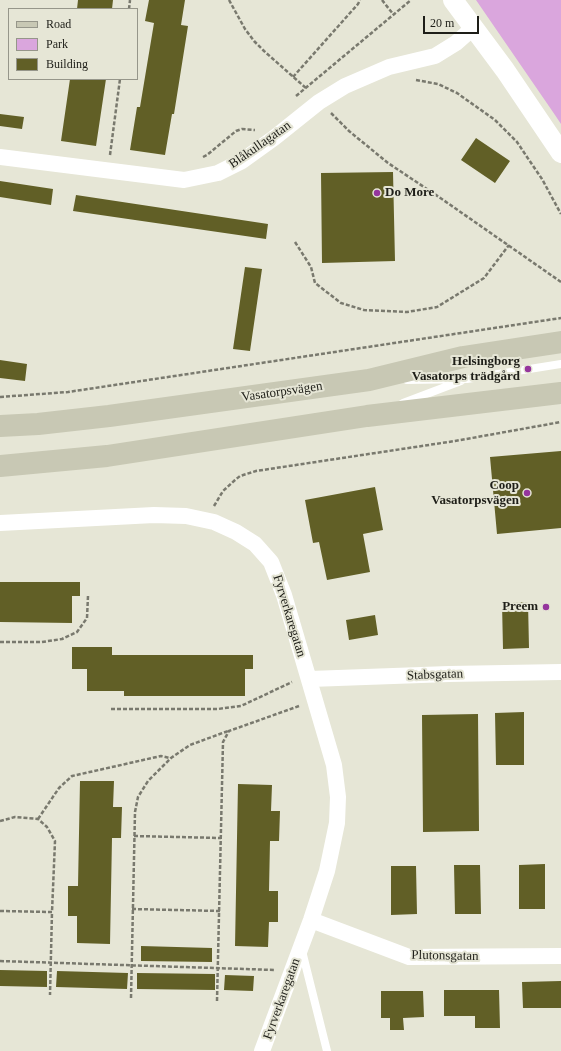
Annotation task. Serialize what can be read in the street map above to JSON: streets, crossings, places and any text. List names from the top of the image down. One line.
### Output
{"streets":{"main road":["Vasatorpsvägen"],"street":["Blåkullagatan","Fyrverkaregatan","Stabsgatan","Plutonsgatan"]},"crossings":[["Fyrverkaregatan","Stabsgatan"],["Fyrverkaregatan","Plutonsgatan"]],"places":["Do More","Helsingborg Vasatorps trädgård","Coop Vasatorpsvägen","Preem"],"legend":["Road","Park","Building"],"scale_bar":"20 m"}
